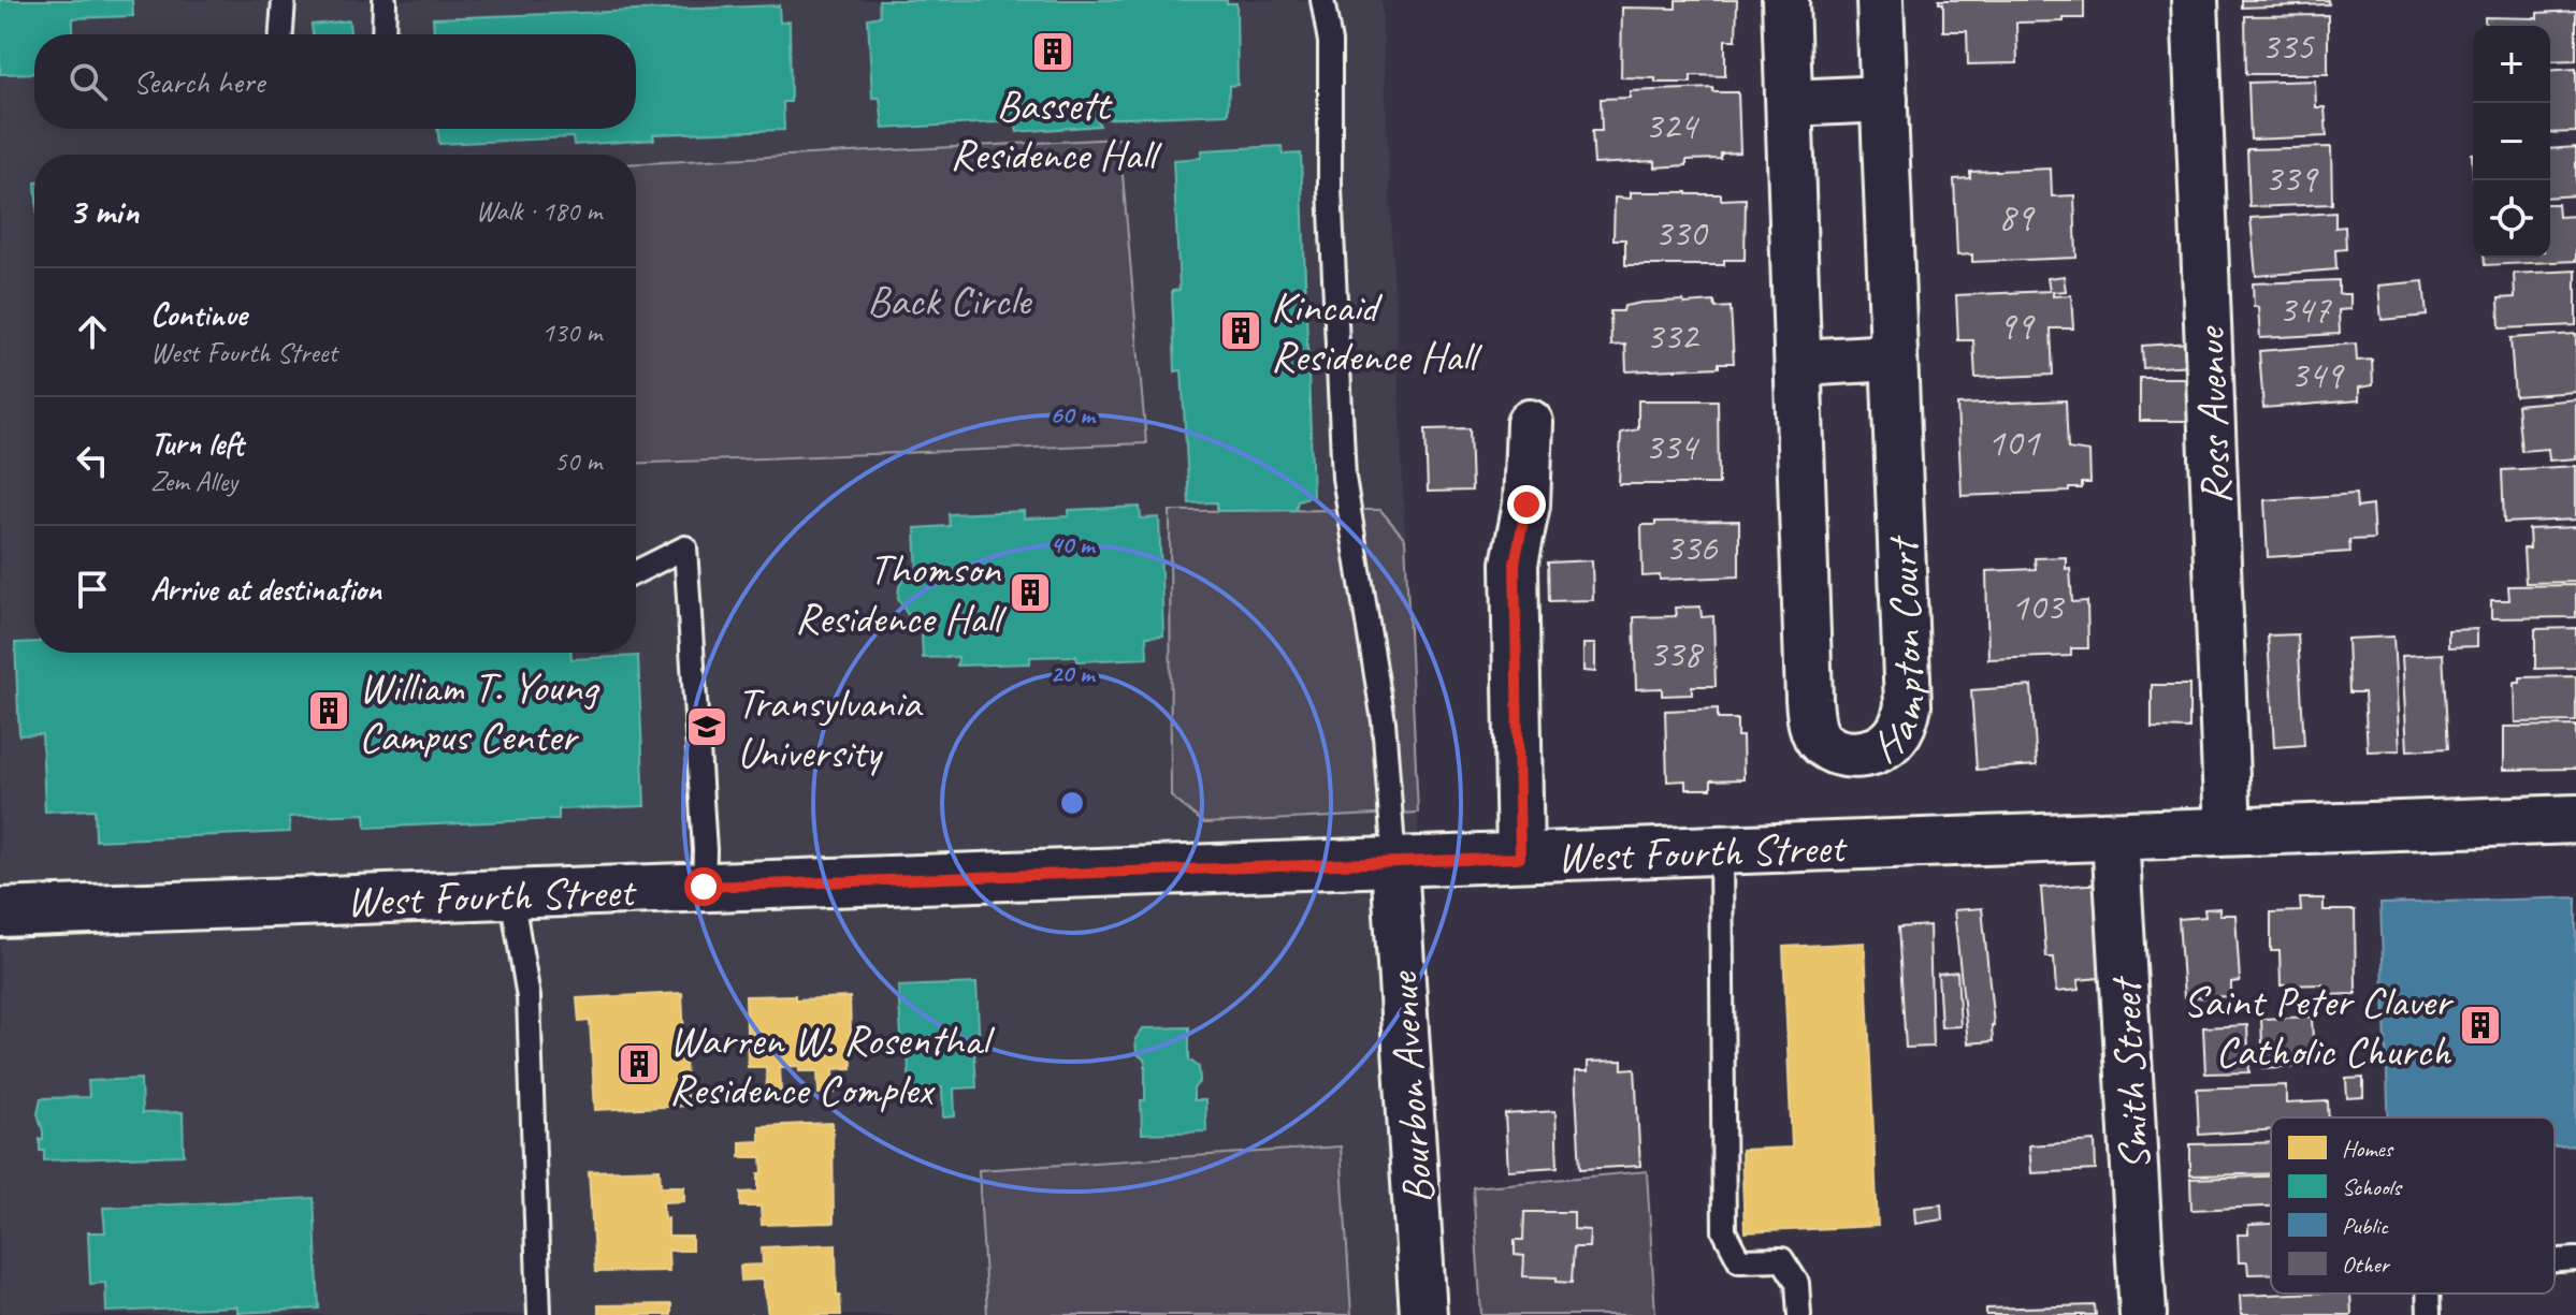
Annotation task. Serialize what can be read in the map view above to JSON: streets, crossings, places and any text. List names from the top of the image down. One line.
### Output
{"streets":{"main road":["West Fourth Street"],"street":["Ross Avenue","Hampton Court","Smith Street","Bourbon Avenue"]},"crossings":[["Ross Avenue","West Fourth Street"],["West Fourth Street","Smith Street"],["West Fourth Street","Bourbon Avenue"]],"parks":["Back Circle"],"places":{"building":["Bassett Residence Hall","Kincaid Residence Hall","Thomson Residence Hall","William T. Young Campus Center","Saint Peter Claver Catholic Church","Warren W. Rosenthal Residence Complex"],"school or university":["Transylvania University"]},"house_numbers":["335","324","339","89","330","347","99","332","349","101","334","336","103","338"],"legend":["Homes","Schools","Public","Other"],"page":{"map_buttons":["+","−"],"search":"Search here","heading":["3 min","Walk · 180 m"],"list":[["Continue","West Fourth Street","130 m"],["Turn left","Zem Alley","50 m"],"Arrive at destination"]},"rings":["60 m","40 m","20 m"]}
